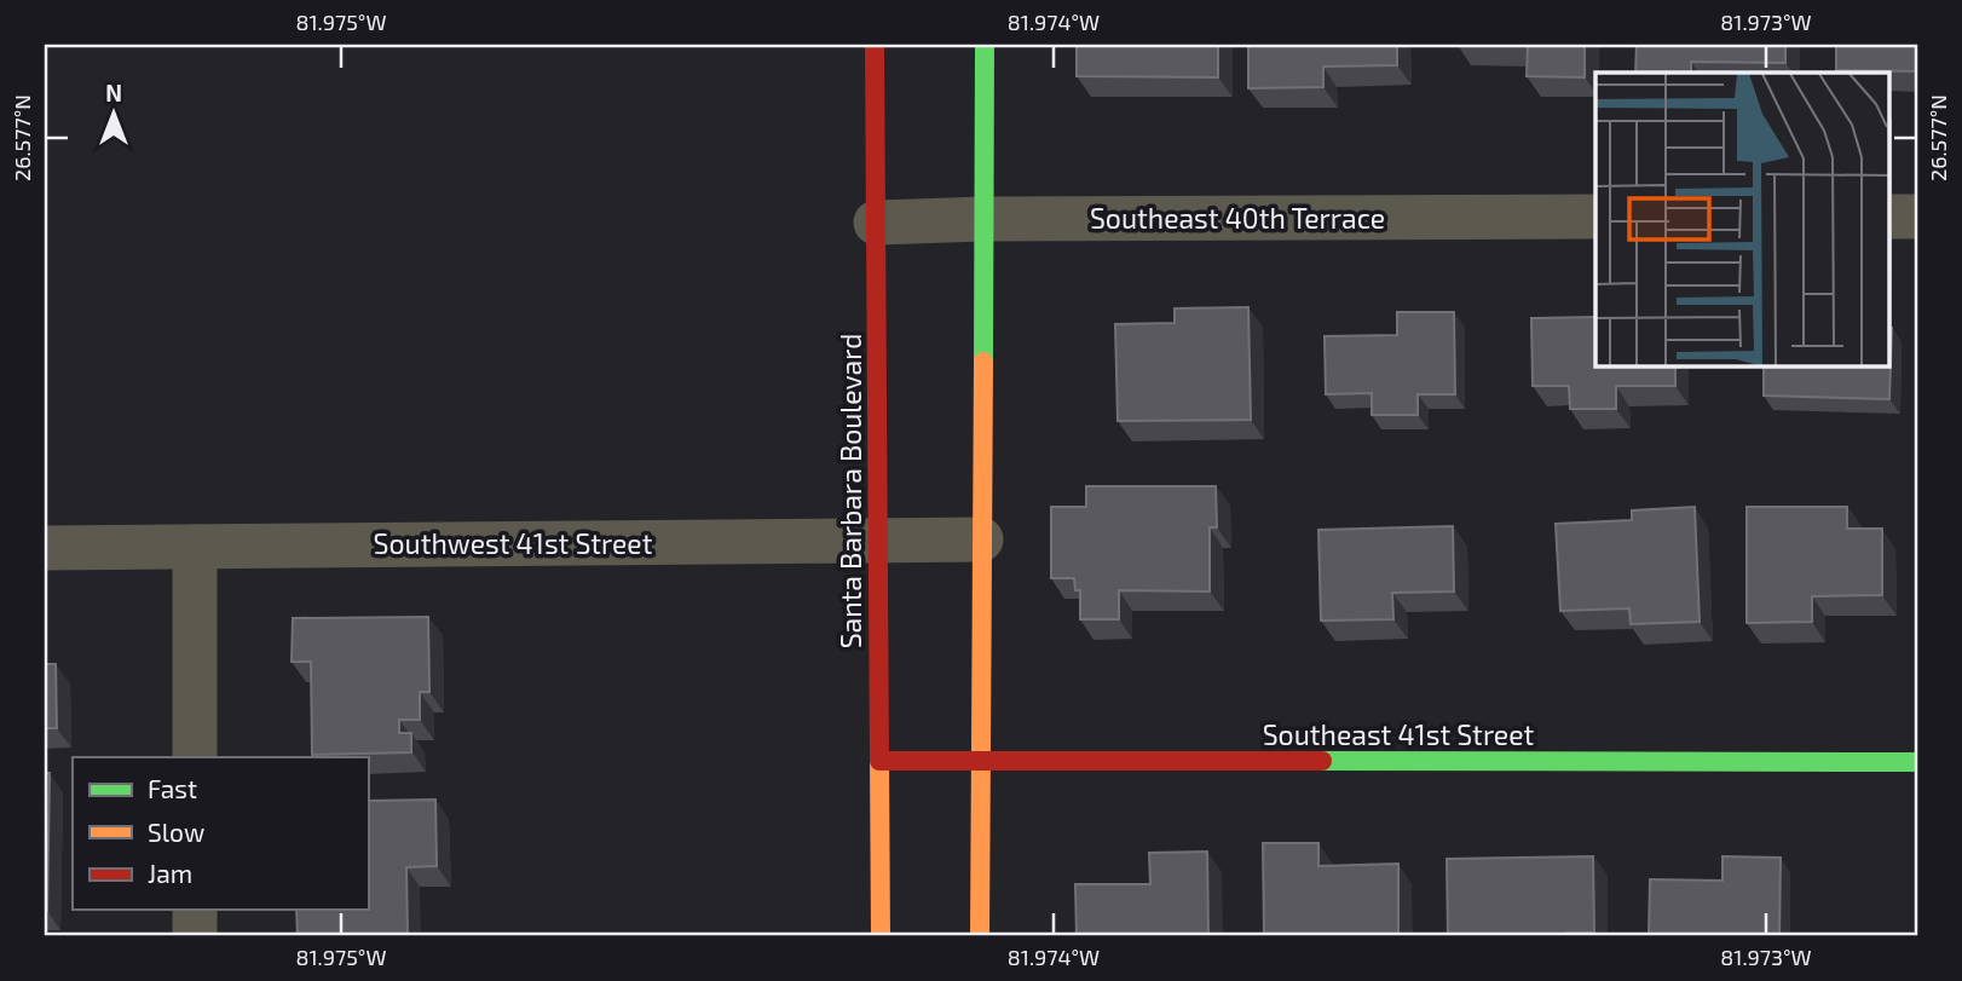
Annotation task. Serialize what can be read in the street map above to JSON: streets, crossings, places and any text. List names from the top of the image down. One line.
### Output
{"streets":{"main road":["Santa Barbara Boulevard","Southeast 41st Street"],"street":["Southeast 40th Terrace","Southwest 41st Street"]},"crossings":[["Southeast 40th Terrace","Santa Barbara Boulevard"],["Santa Barbara Boulevard","Southwest 41st Street"],["Santa Barbara Boulevard","Southeast 41st Street"]],"legend":["Fast","Slow","Jam"],"north":"top","coordinates":["81.975°W","81.974°W","81.973°W","26.577°N"]}
